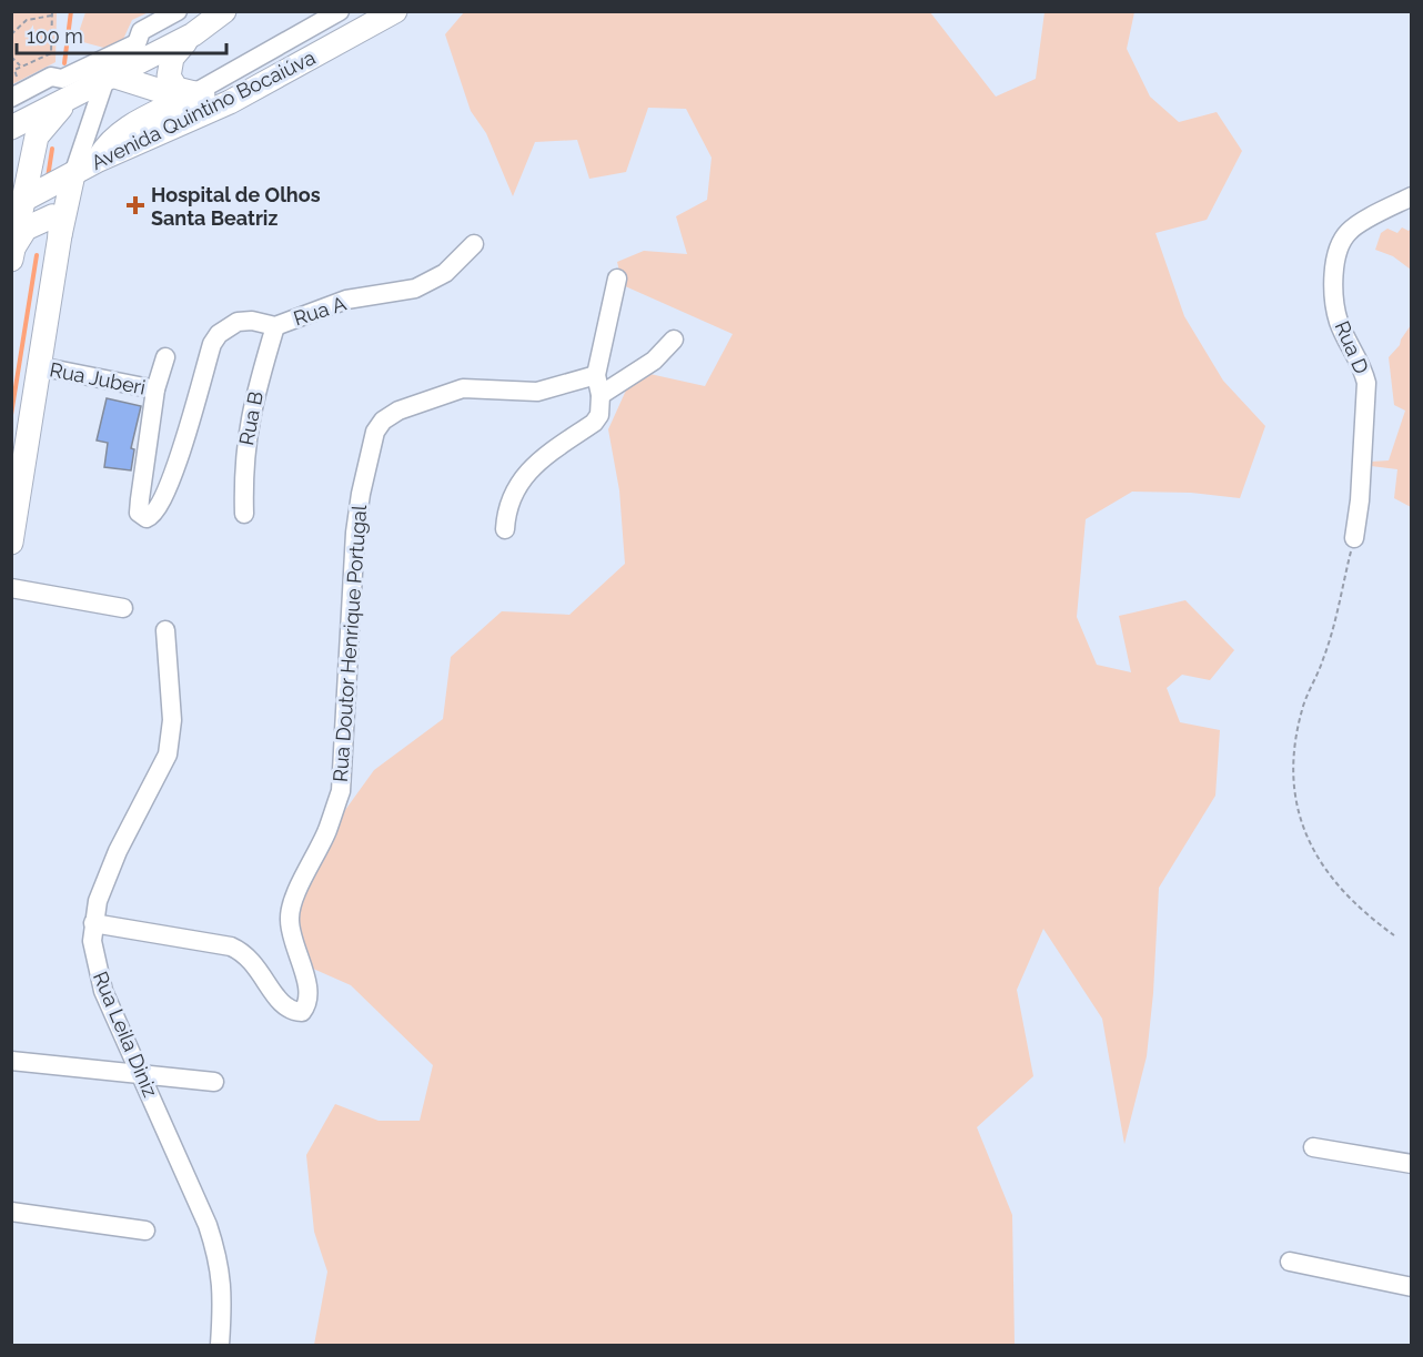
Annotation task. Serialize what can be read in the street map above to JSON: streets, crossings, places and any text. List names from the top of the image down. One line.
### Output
{"streets":{"main road":["Avenida Quintino Bocaiúva"],"street":["Rua A","Rua D","Rua Juberi","Rua B","Rua Doutor Henrique Portugal","Rua Leila Diniz"]},"crossings":[["Rua A","Rua Juberi"],["Rua A","Rua B"],["Rua Doutor Henrique Portugal","Rua Leila Diniz"]],"places":{"health":["Hospital de Olhos Santa Beatriz"]},"scale_bar":"100 m"}
